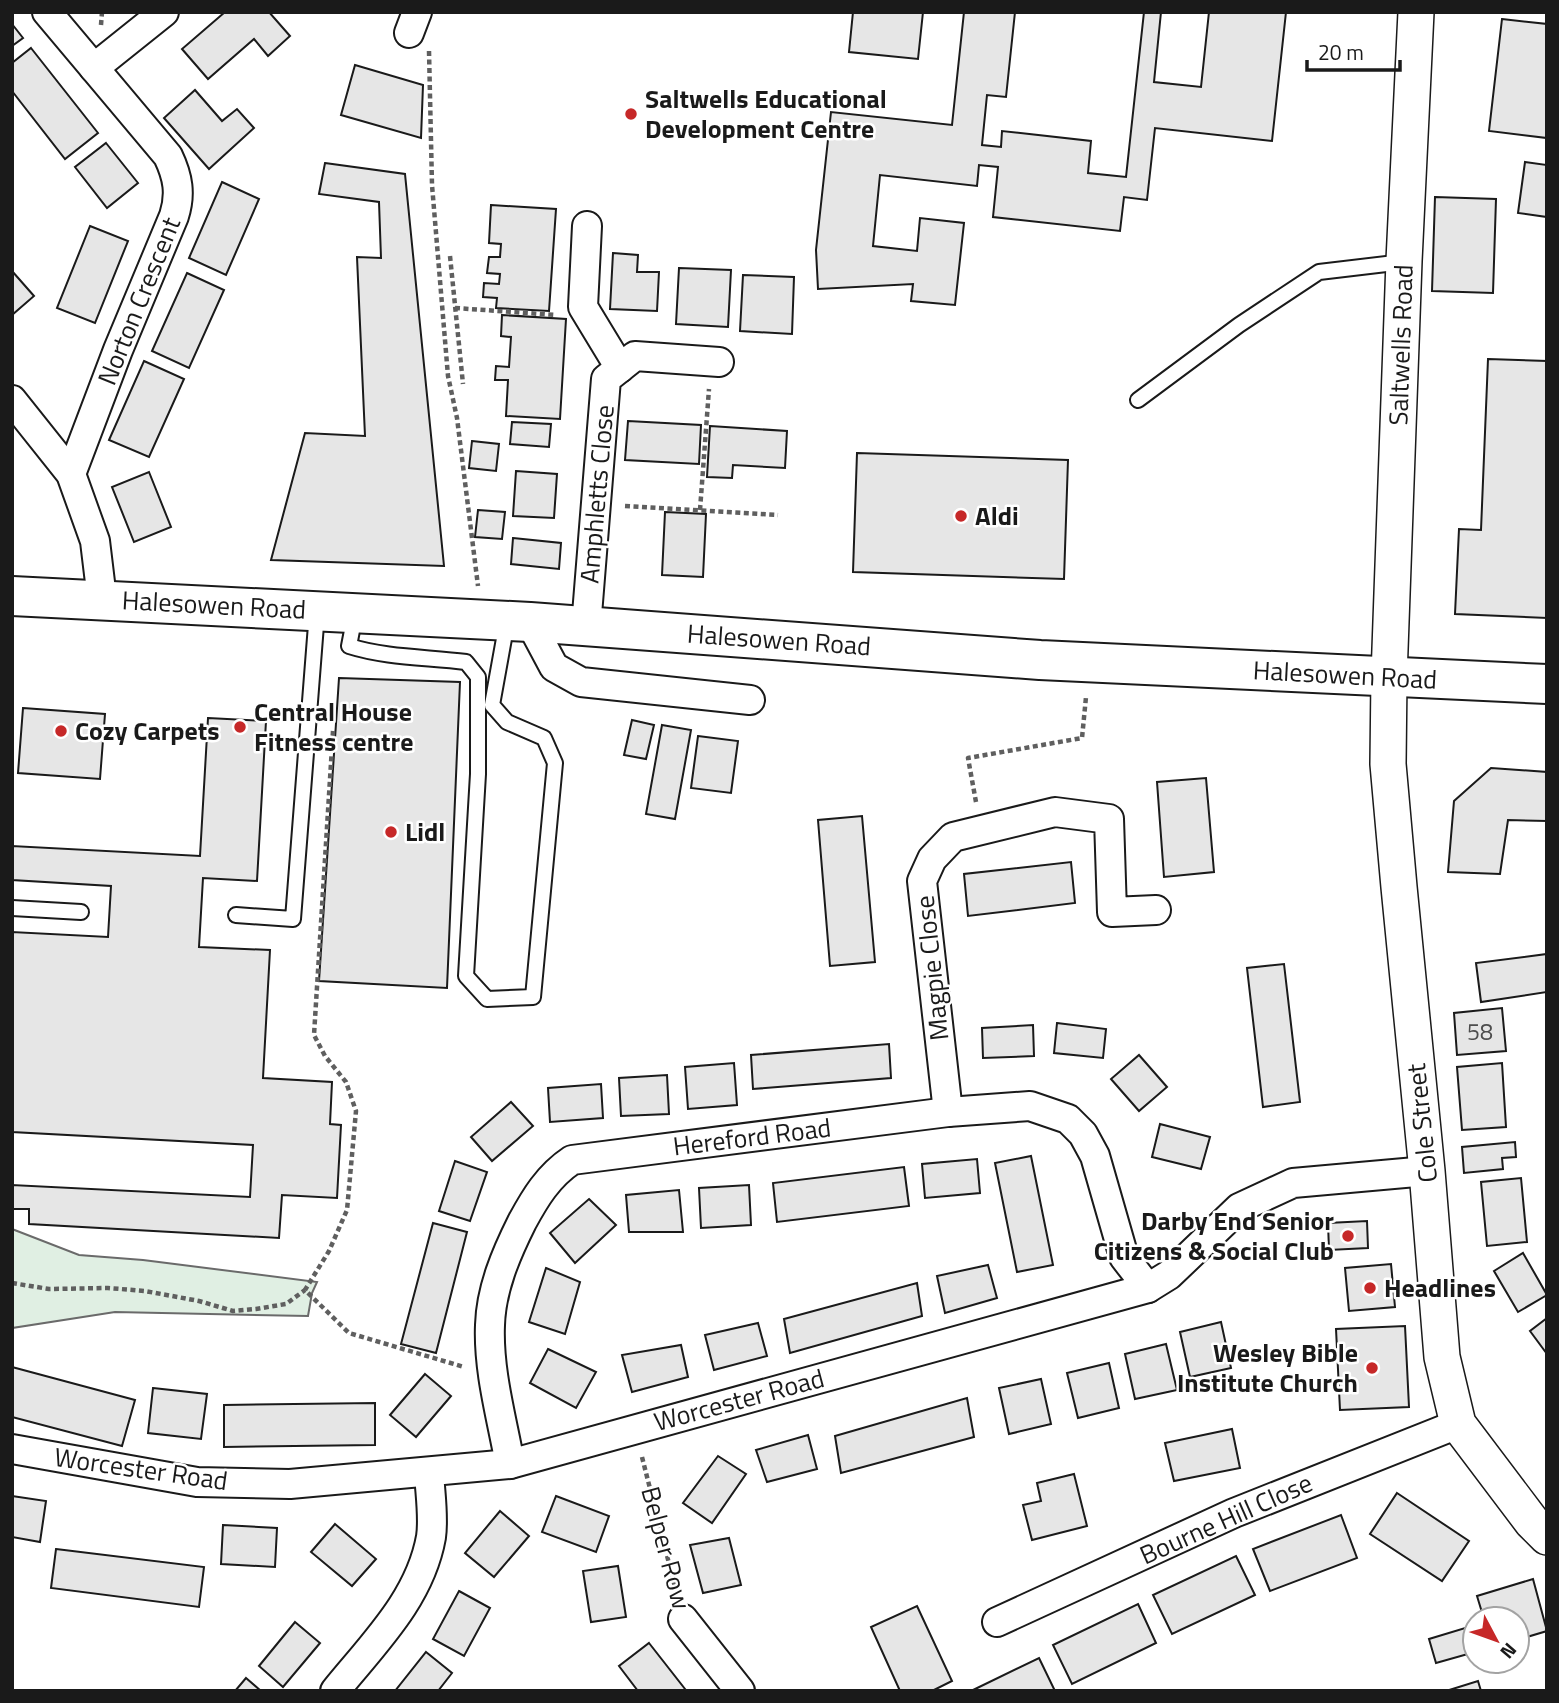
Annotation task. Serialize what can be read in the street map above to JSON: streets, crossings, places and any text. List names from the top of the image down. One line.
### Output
{"streets":{"main road":["Halesowen Road"],"street":["Norton Crescent","Saltwells Road","Amphletts Close","Magpie Close","Cole Street","Hereford Road","Worcester Road","Bourne Hill Close","Belper Row"]},"crossings":[["Saltwells Road","Halesowen Road"],["Saltwells Road","Cole Street"],["Amphletts Close","Halesowen Road"],["Halesowen Road","Cole Street"],["Magpie Close","Hereford Road"],["Cole Street","Worcester Road"],["Cole Street","Bourne Hill Close"],["Hereford Road","Worcester Road"],["Worcester Road","Belper Row"]],"places":["Saltwells Educational Development Centre","Aldi","Central House Fitness centre","Cozy Carpets","Lidl","Darby End Senior Citizens & Social Club","Headlines","Wesley Bible Institute Church"],"house_numbers":["58"],"scale_bar":"20 m","north":"bottom right"}
